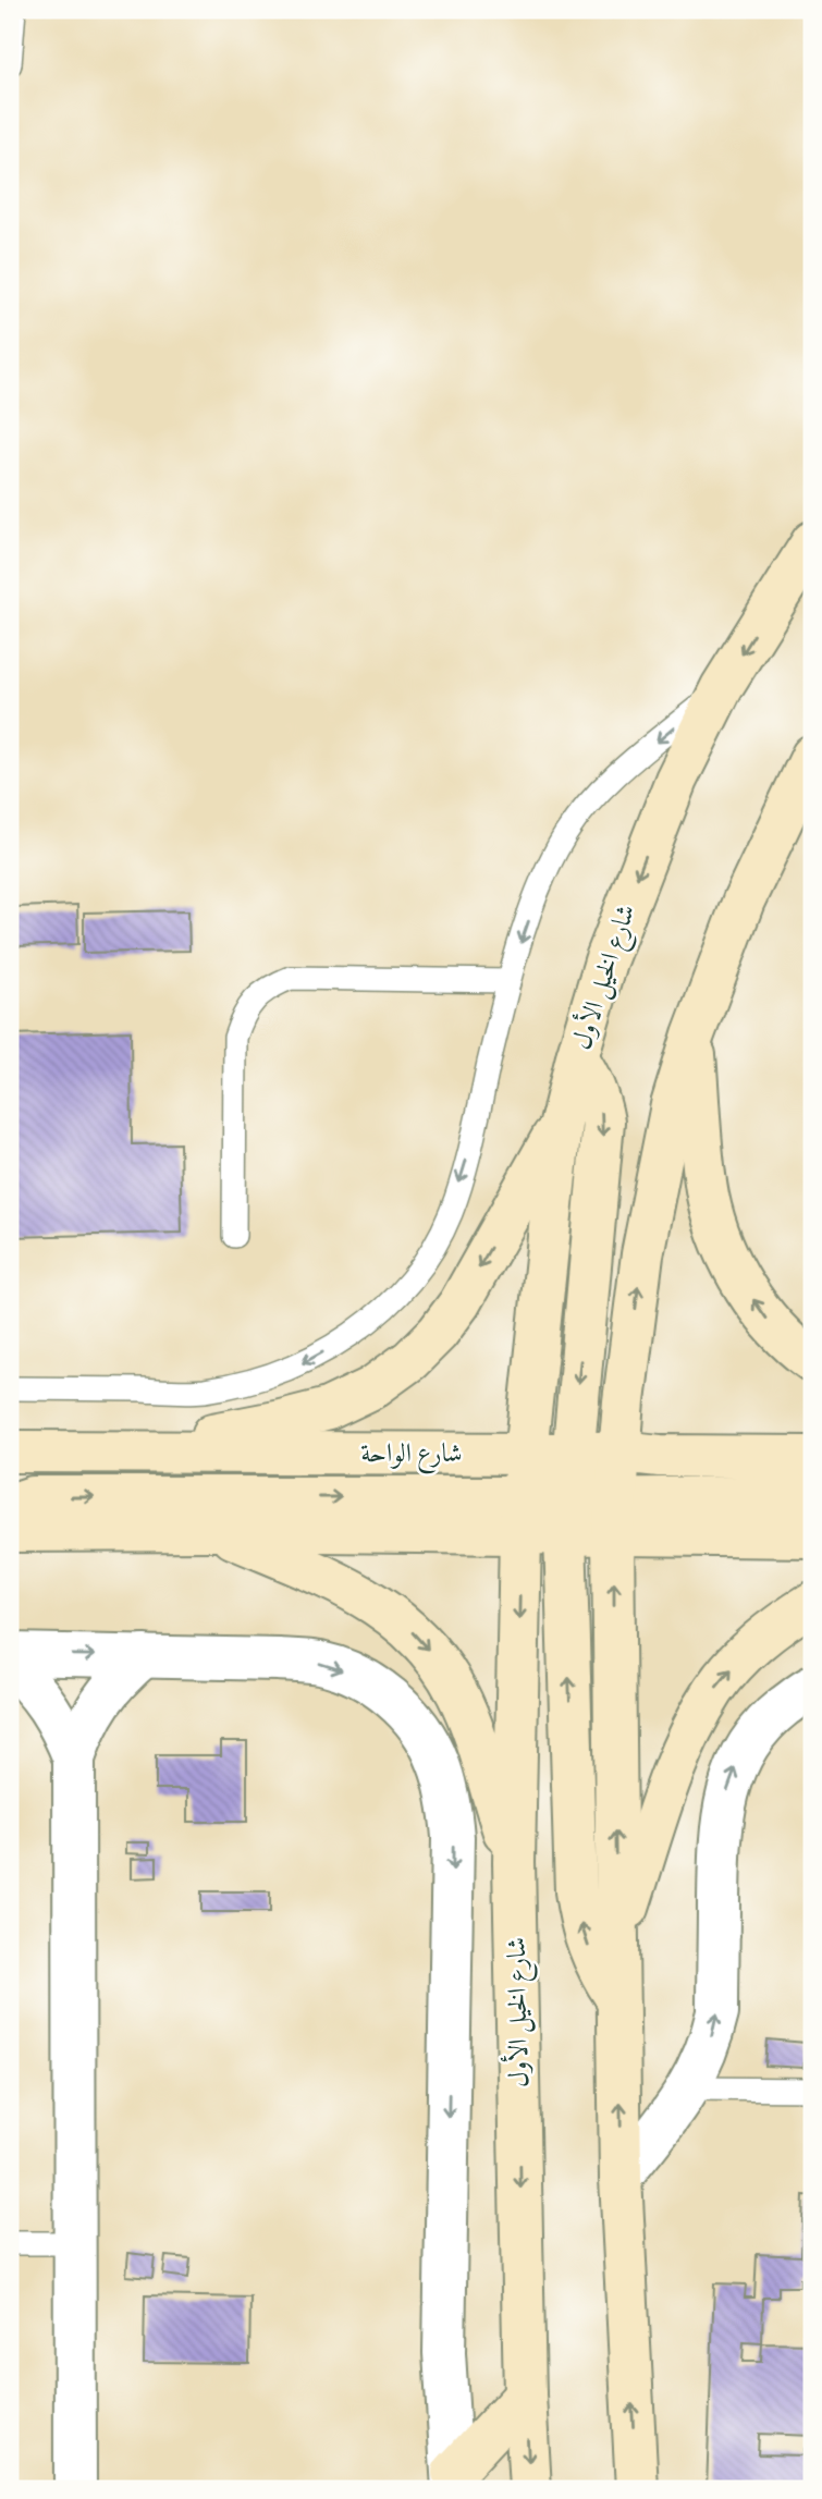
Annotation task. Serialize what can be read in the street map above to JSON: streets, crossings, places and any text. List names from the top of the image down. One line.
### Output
{"streets":{"main road":["شارع الخيل الأول","شارع الواحة"]},"crossings":[["شارع الخيل الأول","شارع الواحة"]]}
